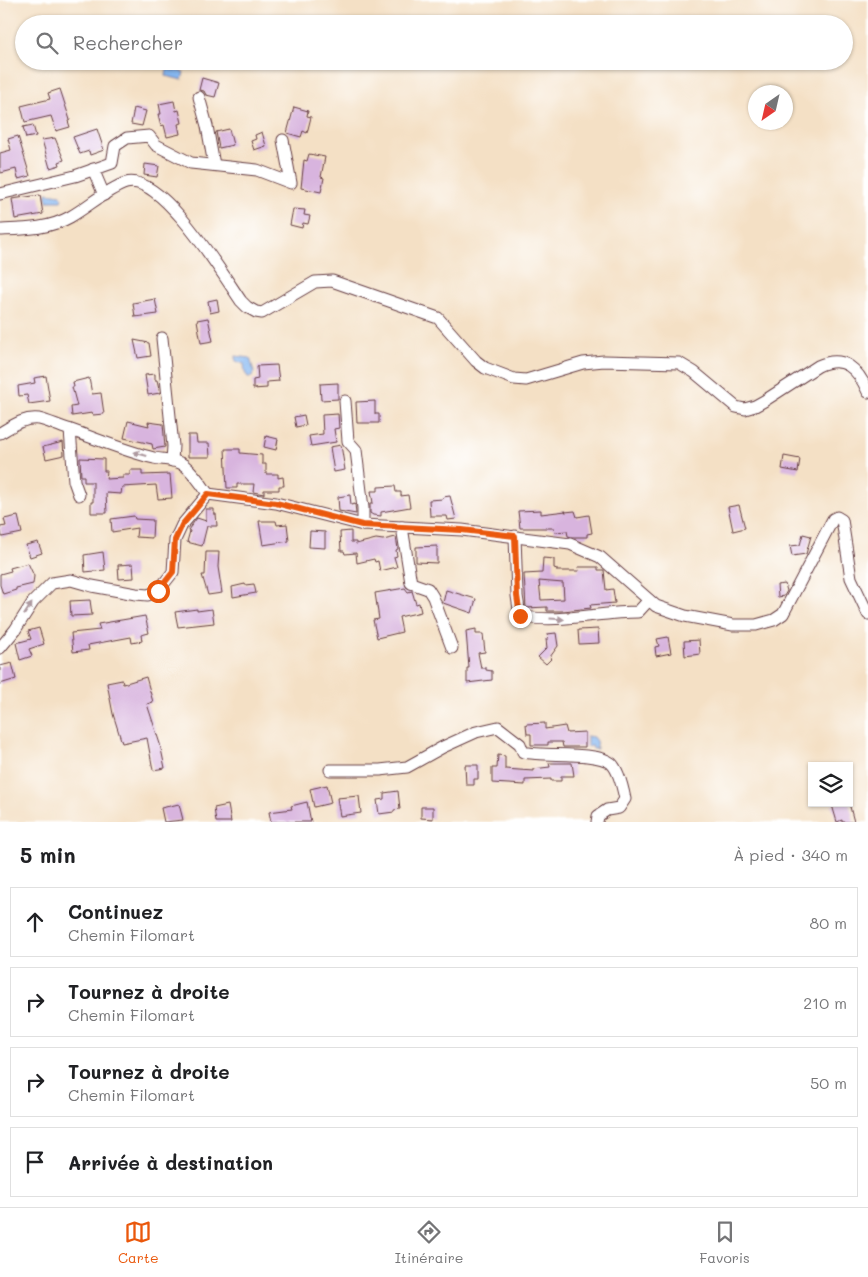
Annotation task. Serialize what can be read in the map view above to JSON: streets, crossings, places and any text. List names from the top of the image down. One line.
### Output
{"north":"bottom left","page":{"search":"Rechercher","heading":["5 min","À pied · 340 m"],"list":[["Continuez","Chemin Filomart","80 m"],["Tournez à droite","Chemin Filomart","210 m"],["Tournez à droite","Chemin Filomart","50 m"],"Arrivée à destination"],"nav":["Carte","Itinéraire","Favoris"]}}
